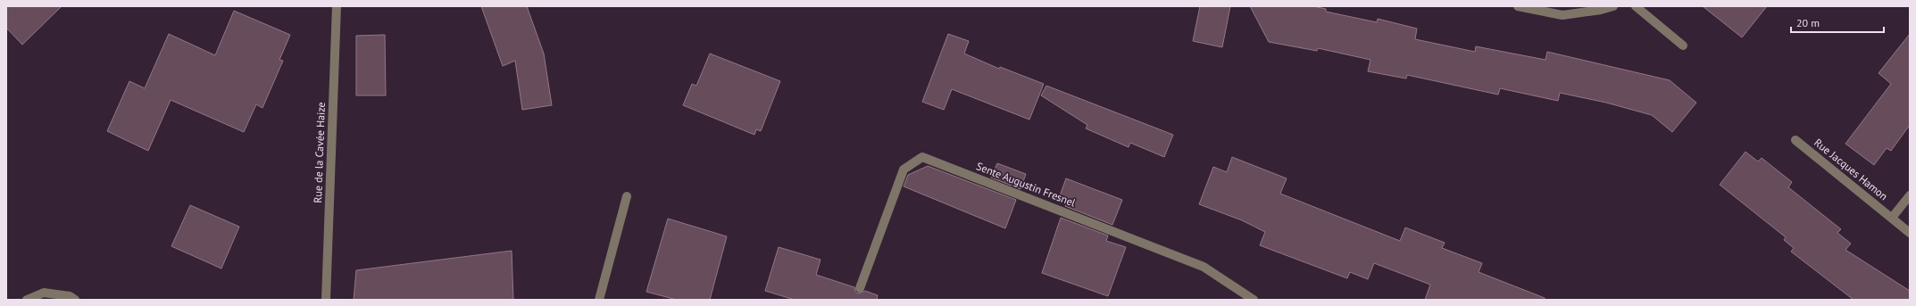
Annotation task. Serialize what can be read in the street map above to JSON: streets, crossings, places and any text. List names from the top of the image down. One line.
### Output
{"streets":{"street":["Rue de la Cavée Haize","Rue Jacques Hamon","Sente Augustin Fresnel"]},"scale_bar":"20 m"}
